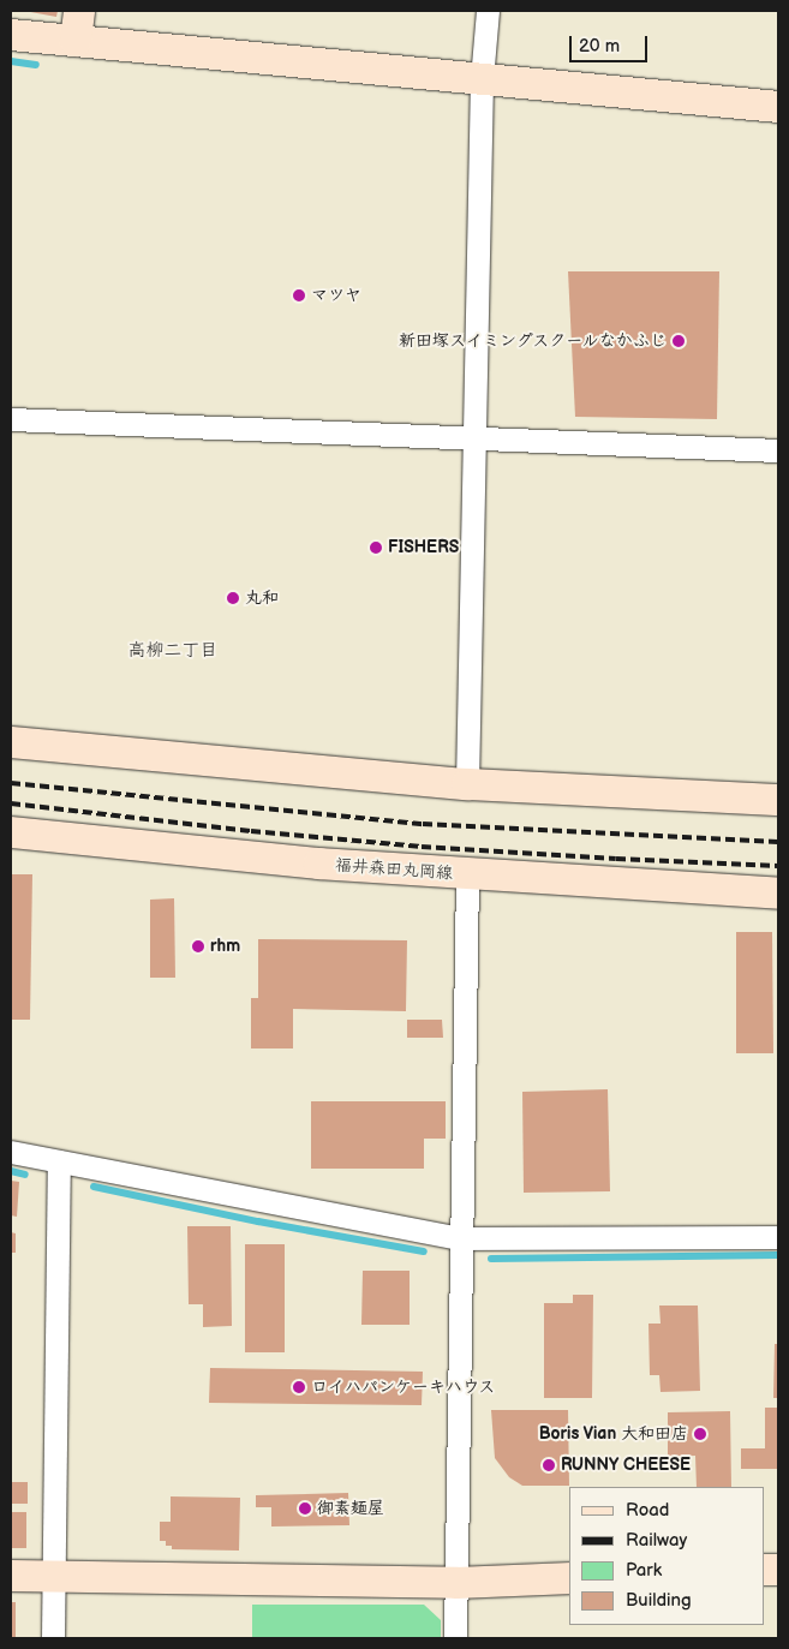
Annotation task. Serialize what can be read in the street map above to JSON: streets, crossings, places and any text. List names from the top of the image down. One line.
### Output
{"streets":{"main road":["福井森田丸岡線"]},"districts":["高柳二丁目"],"places":["マツヤ","新田塚スイミングスクールなかふじ","FISHERS","丸和","rhm","ロイハパンケーキハウス","Boris Vian 大和田店","RUNNY CHEESE","御素麺屋"],"legend":["Road","Railway","Park","Building"],"scale_bar":"20 m"}
